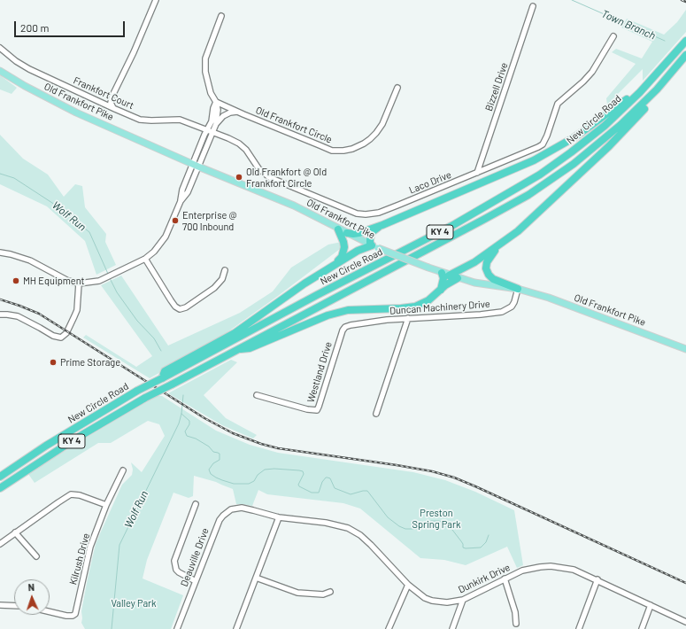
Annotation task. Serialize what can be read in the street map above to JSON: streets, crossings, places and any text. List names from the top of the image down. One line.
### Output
{"streets":{"highway":["New Circle Road","KY 4"],"main road":["Old Frankfort Pike"],"street":["Bizzell Drive","Frankfort Court","Old Frankfort Circle","Laco Drive","Duncan Machinery Drive","Westland Drive","Deauville Drive","Kilrush Drive","Dunkirk Drive"]},"crossings":[["Bizzell Drive","Laco Drive"],["Frankfort Court","Laco Drive"],["Old Frankfort Pike","Duncan Machinery Drive"],["Duncan Machinery Drive","Westland Drive"],["Deauville Drive","Dunkirk Drive"]],"water":["Town Branch","Wolf Run"],"parks":["Preston Spring Park","Valley Park"],"places":["Old Frankfort @ Old Frankfort Circle","Enterprise @ 700 Inbound","MH Equipment","Prime Storage"],"scale_bar":"200 m","north":"top"}
